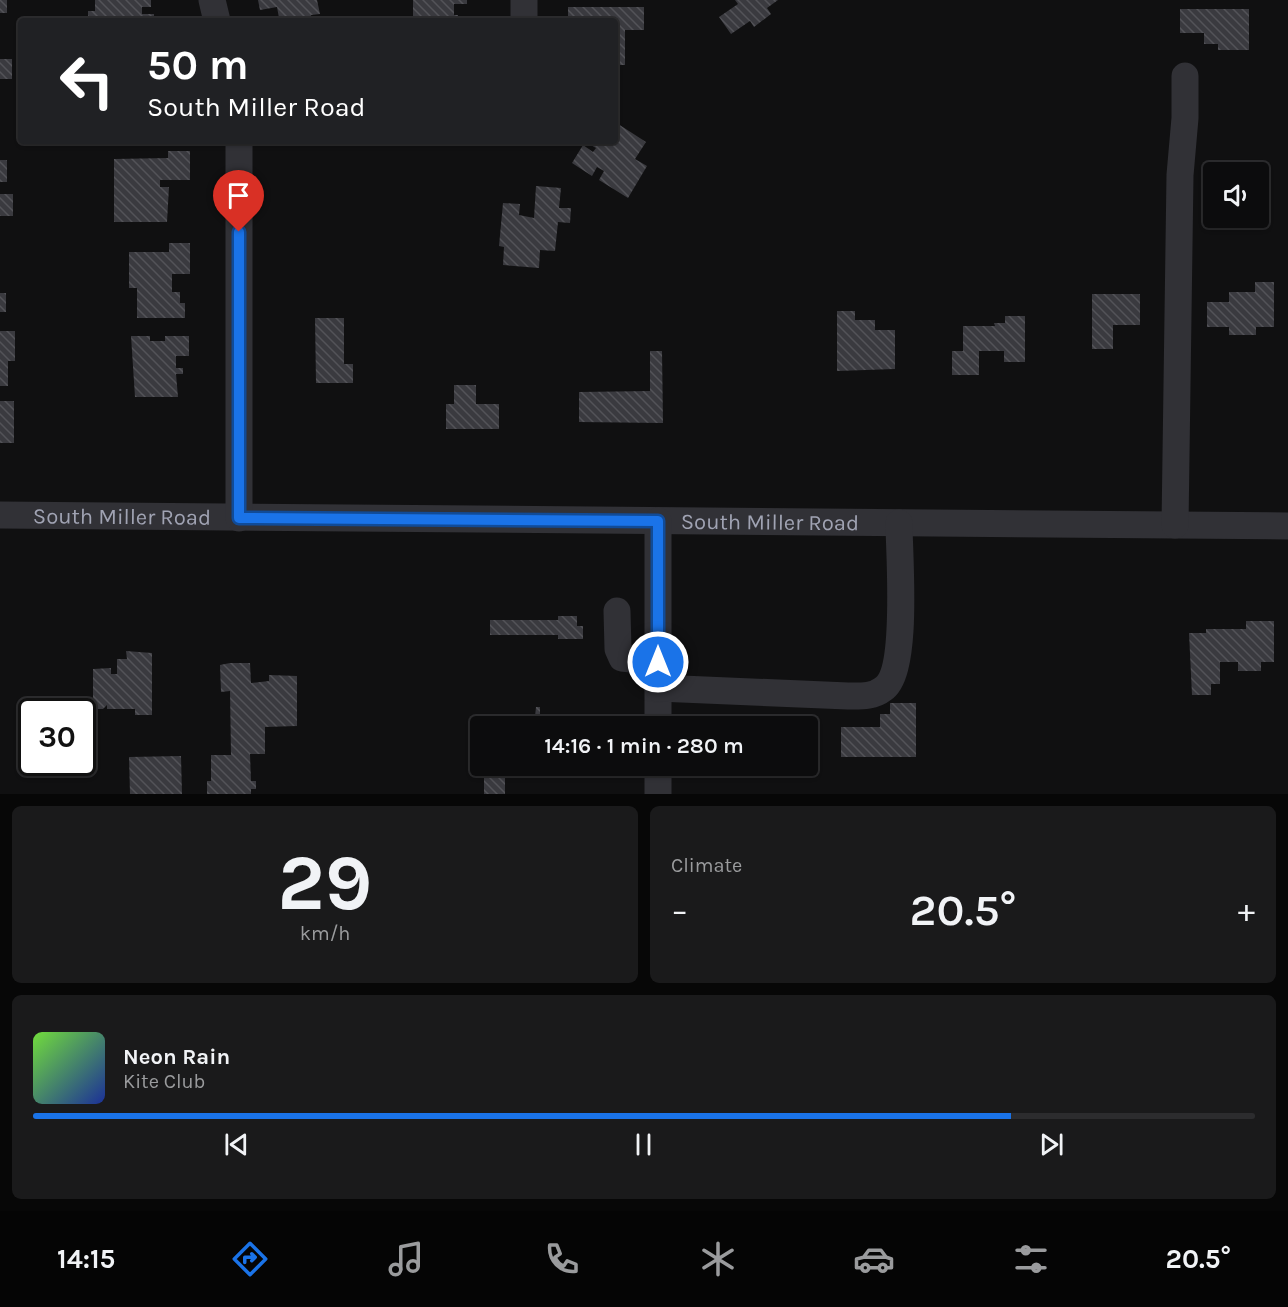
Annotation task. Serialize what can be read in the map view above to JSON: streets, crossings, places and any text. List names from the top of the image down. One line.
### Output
{"streets":{"street":["South Miller Road"]},"page":{"turn":["50 m","South Miller Road"],"limit":"30","trip":"14:16 · 1 min · 280 m","tile":[["29","km/h"],"Climate"],"heat":["−","20.5°","+"],"song":["Neon Rain","Kite Club"],"tabs":["14:15","20.5°"]}}
